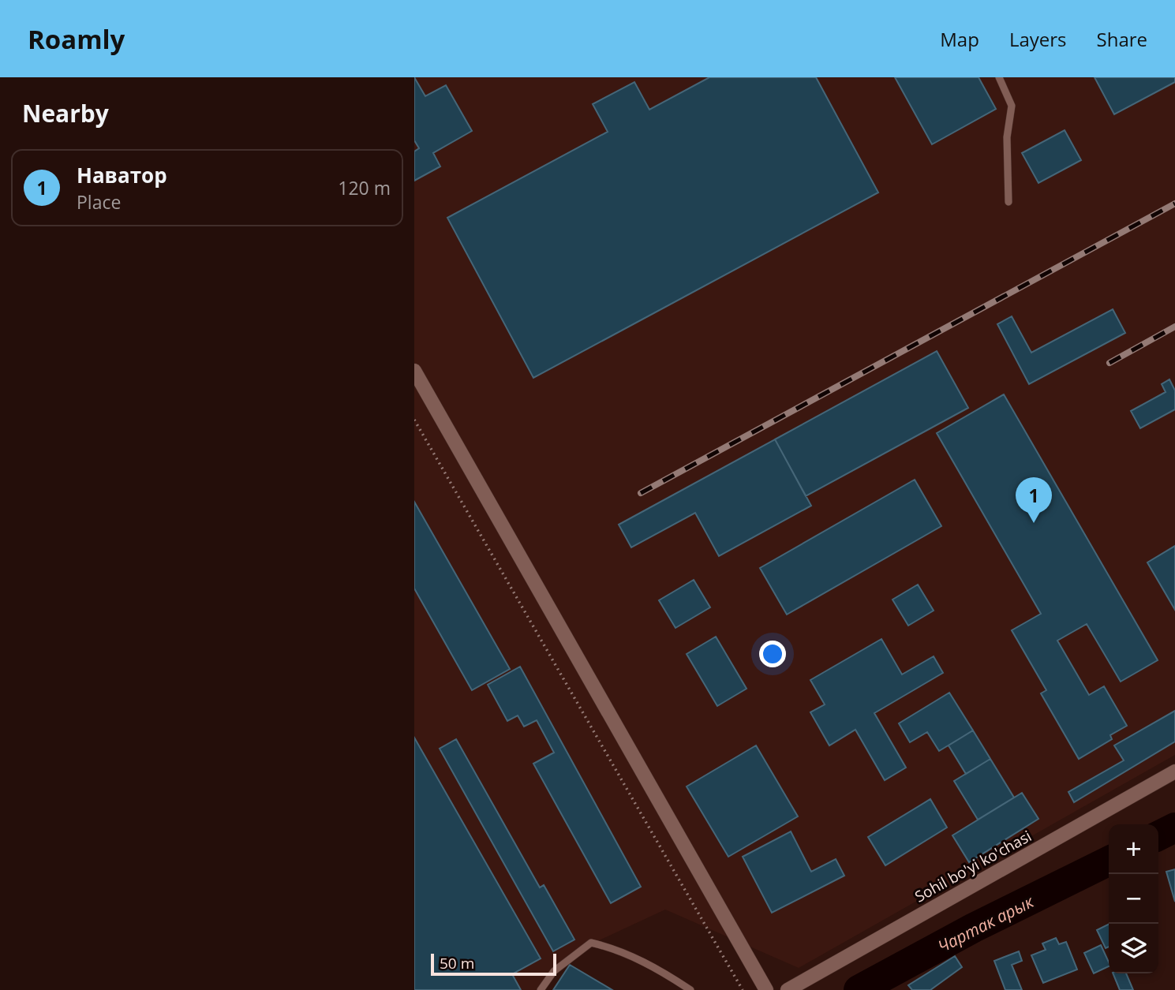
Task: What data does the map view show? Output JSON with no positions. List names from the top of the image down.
{
  "streets": {
    "street": ["Sohil bo'yi ko'chasi"]
  },
  "water": ["Чартак арык"],
  "scale_bar": "50 m",
  "page": {
    "header": "Roamly",
    "nav": ["Map", "Layers", "Share"],
    "heading": "Nearby",
    "list": [
      {
        "mark": "1",
        "name": "Наватор",
        "note": "Place",
        "value": "120 m"
      }
    ],
    "pins": "1",
    "map_buttons": ["+", "−"],
    "scale": "50 m"
  }
}
